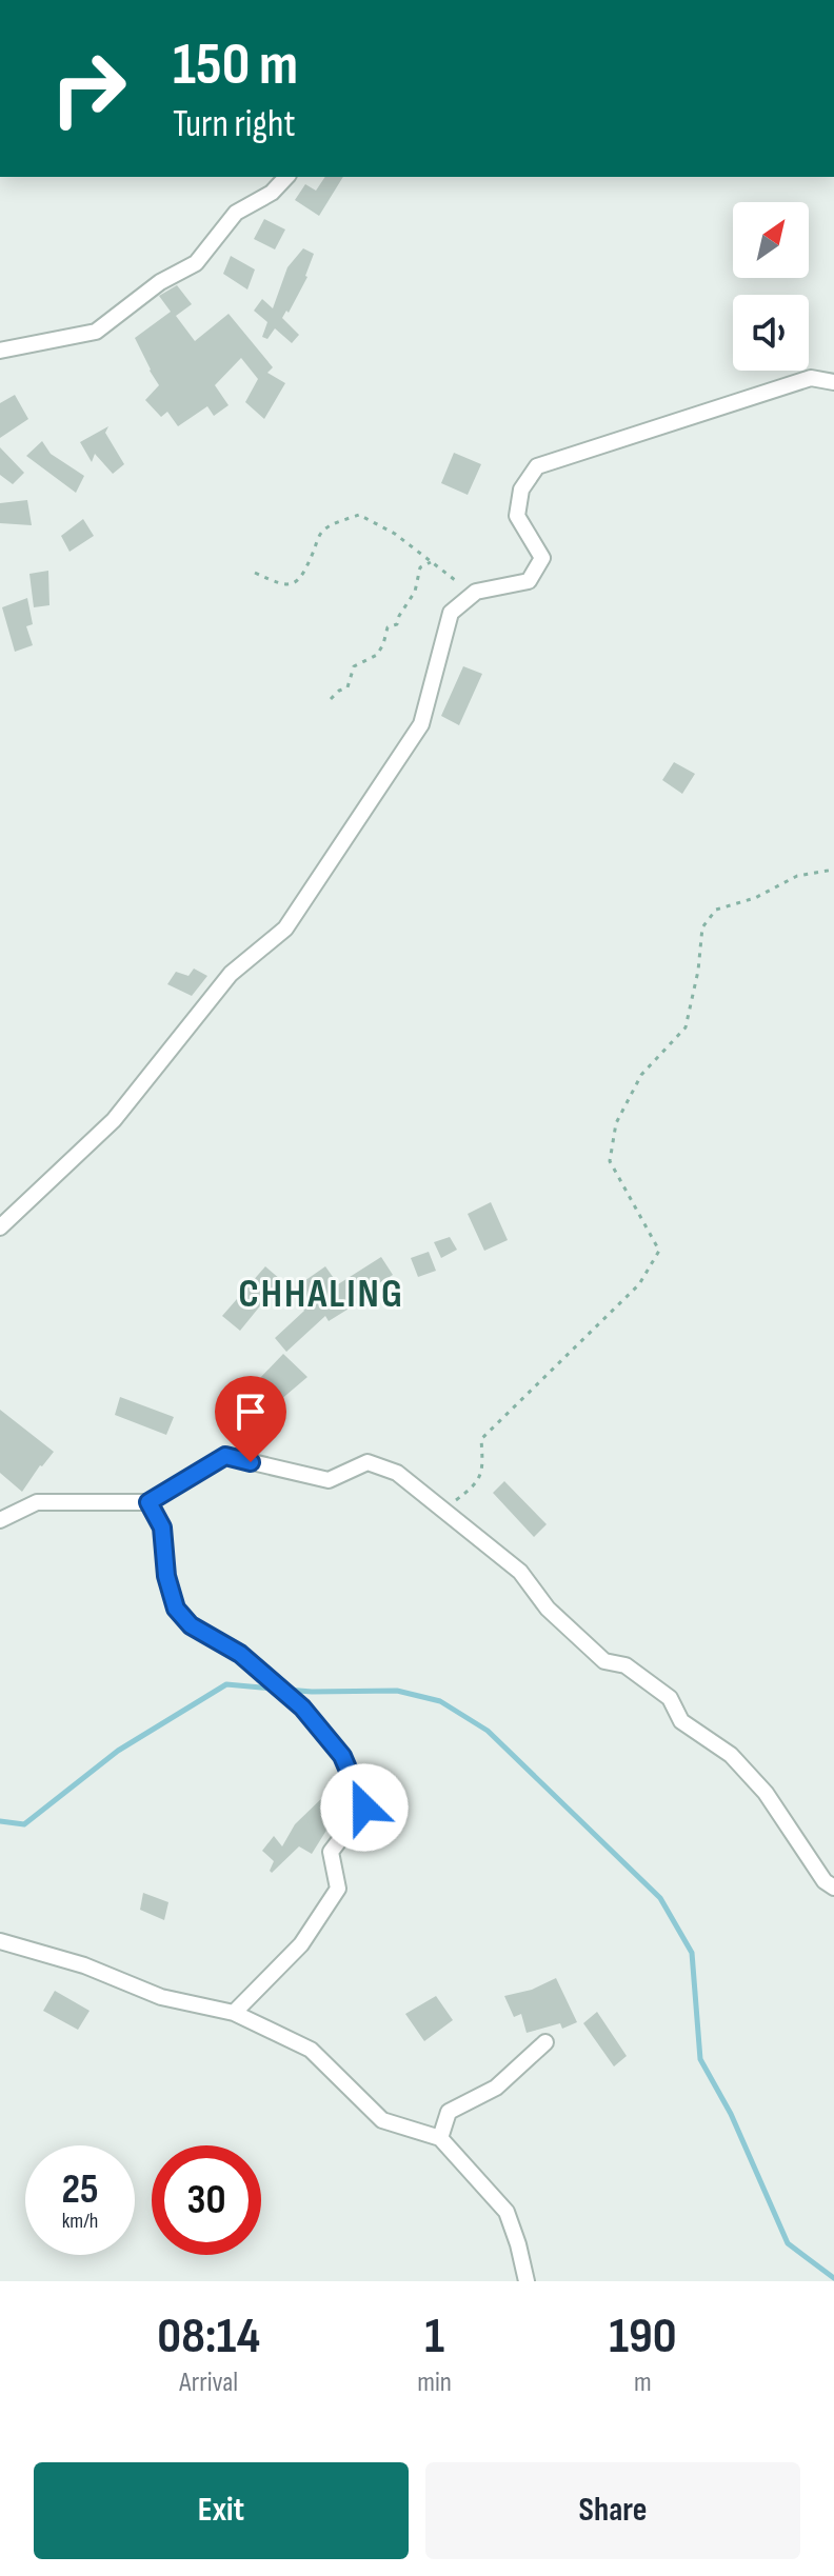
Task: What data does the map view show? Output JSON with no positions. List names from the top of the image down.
{
  "districts": ["CHHALING"],
  "north": "top right",
  "page": {
    "turn": ["150 m", "Turn right"],
    "speed": "25 km/h",
    "limit": "30",
    "eta": [
      "08:14",
      "Arrival",
      "1",
      "min",
      "190",
      "m"
    ],
    "buttons": ["Exit", "Share"]
  }
}
